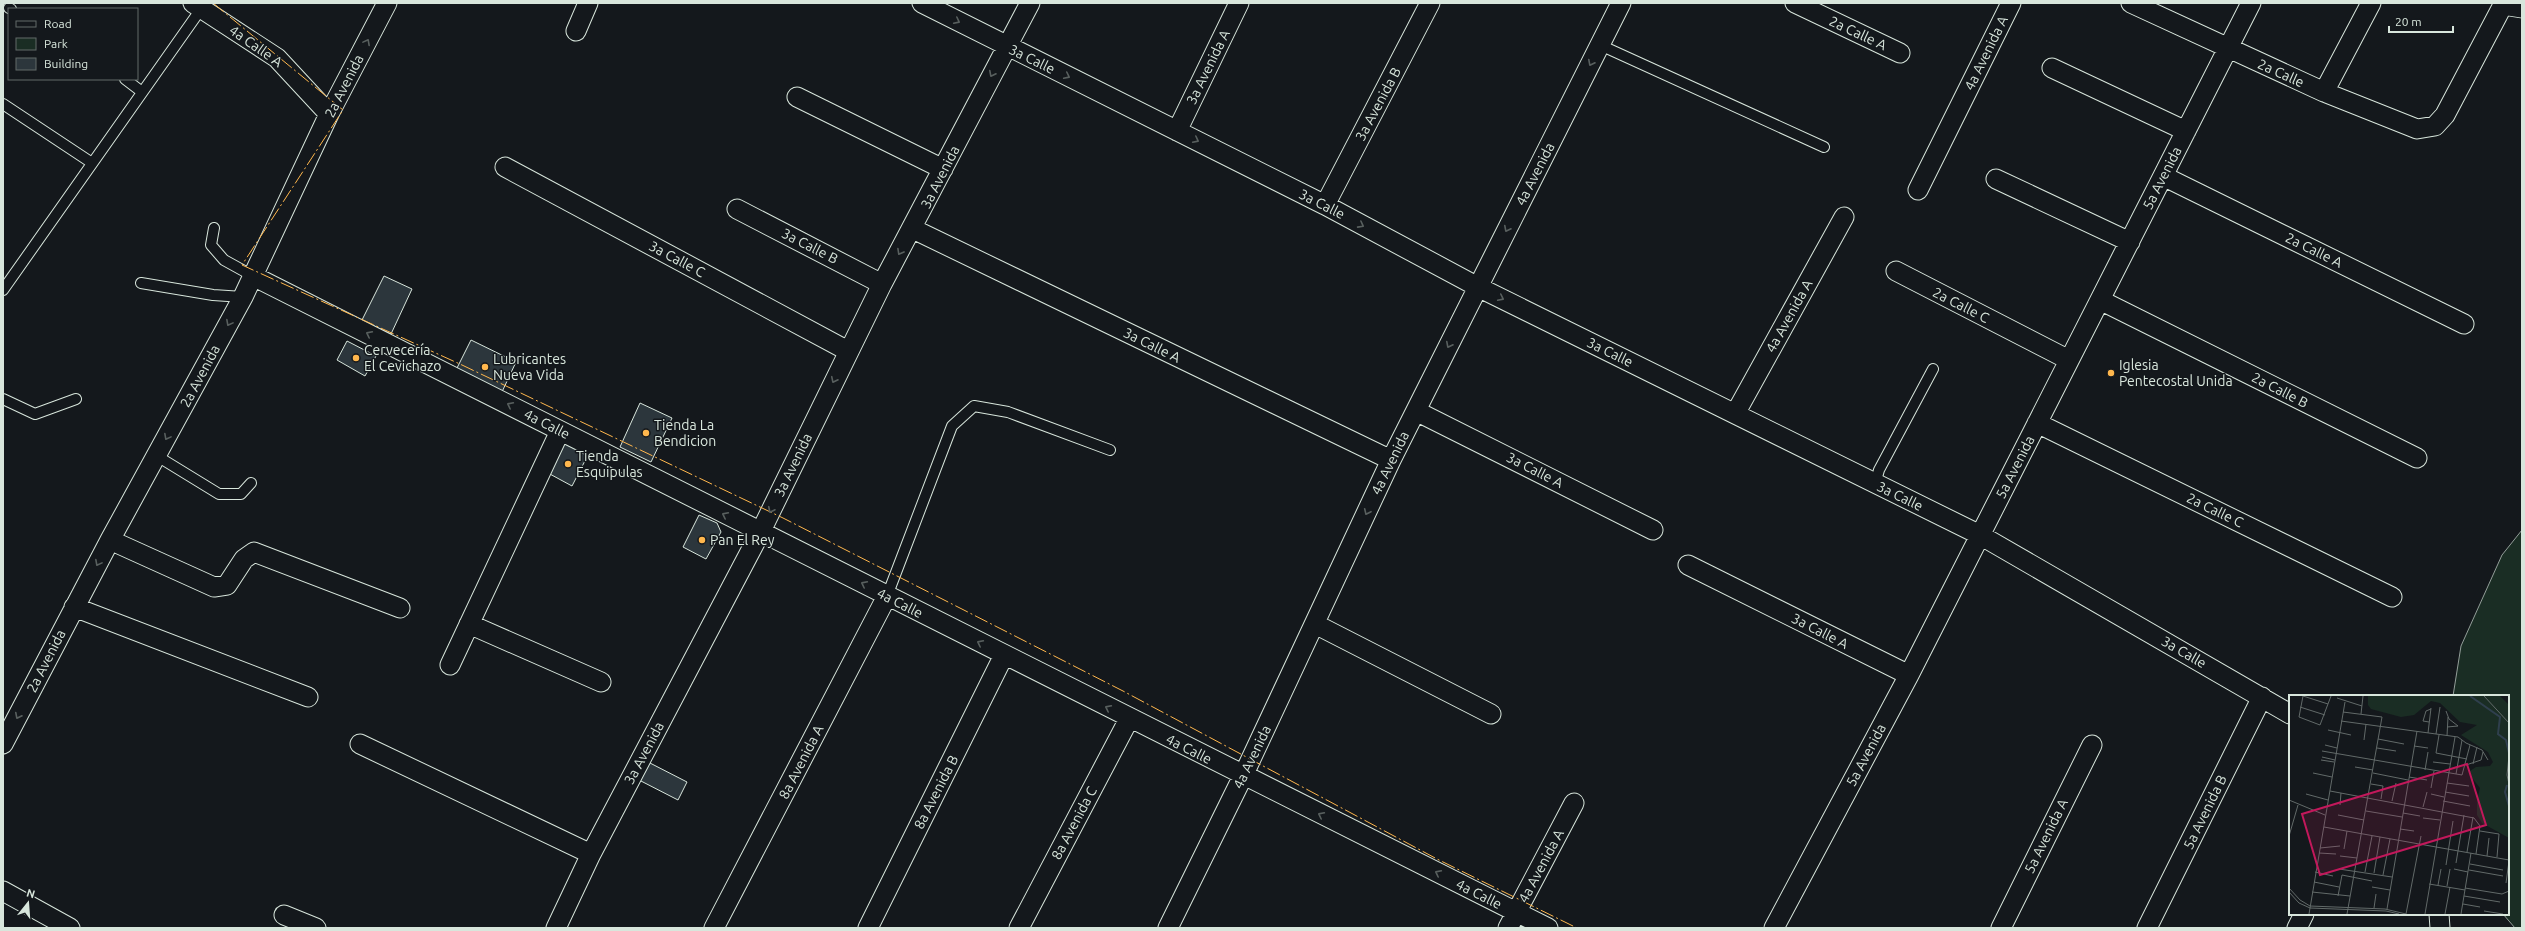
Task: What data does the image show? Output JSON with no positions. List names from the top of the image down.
{
  "streets": {
    "street": [
      "2a Calle A",
      "4a Calle A",
      "4a Avenida A",
      "3a Calle",
      "3a Avenida A",
      "2a Calle",
      "2a Avenida",
      "3a Avenida B",
      "4a Avenida",
      "3a Avenida",
      "5a Avenida",
      "3a Calle B",
      "3a Calle C",
      "2a Calle C",
      "3a Calle A",
      "2a Calle B",
      "4a Calle",
      "8a Avenida A",
      "8a Avenida B",
      "5a Avenida B",
      "8a Avenida C",
      "5a Avenida A"
    ]
  },
  "crossings": [
    ["2a Calle A", "5a Avenida"],
    ["4a Calle A", "2a Avenida"],
    ["4a Avenida A", "3a Calle"],
    ["4a Avenida A", "4a Calle"],
    ["3a Calle", "3a Avenida A"],
    ["3a Calle", "3a Avenida B"],
    ["3a Calle", "4a Avenida"],
    ["3a Calle", "3a Avenida"],
    ["3a Calle", "5a Avenida"],
    ["3a Calle", "5a Avenida B"],
    ["2a Calle", "5a Avenida"],
    ["2a Avenida", "4a Calle"],
    ["4a Avenida", "3a Calle A"],
    ["4a Avenida", "4a Calle"],
    ["3a Avenida", "3a Calle B"],
    ["3a Avenida", "3a Calle C"],
    ["3a Avenida", "3a Calle A"],
    ["3a Avenida", "4a Calle"],
    ["5a Avenida", "2a Calle C"],
    ["5a Avenida", "3a Calle A"],
    ["5a Avenida", "2a Calle B"],
    ["4a Calle", "8a Avenida A"],
    ["4a Calle", "8a Avenida B"],
    ["4a Calle", "8a Avenida C"]
  ],
  "one_way": [
    "3a Calle",
    "4a Avenida",
    "3a Avenida",
    "4a Calle"
  ],
  "places": [
    "Cervecería El Cevichazo",
    "Lubricantes Nueva Vida",
    "Iglesia Pentecostal Unida",
    "Tienda La Bendicion",
    "Tienda Esquipulas",
    "Pan El Rey"
  ],
  "legend": ["Road", "Park", "Building"],
  "scale_bar": "20 m",
  "north": "top"
}
